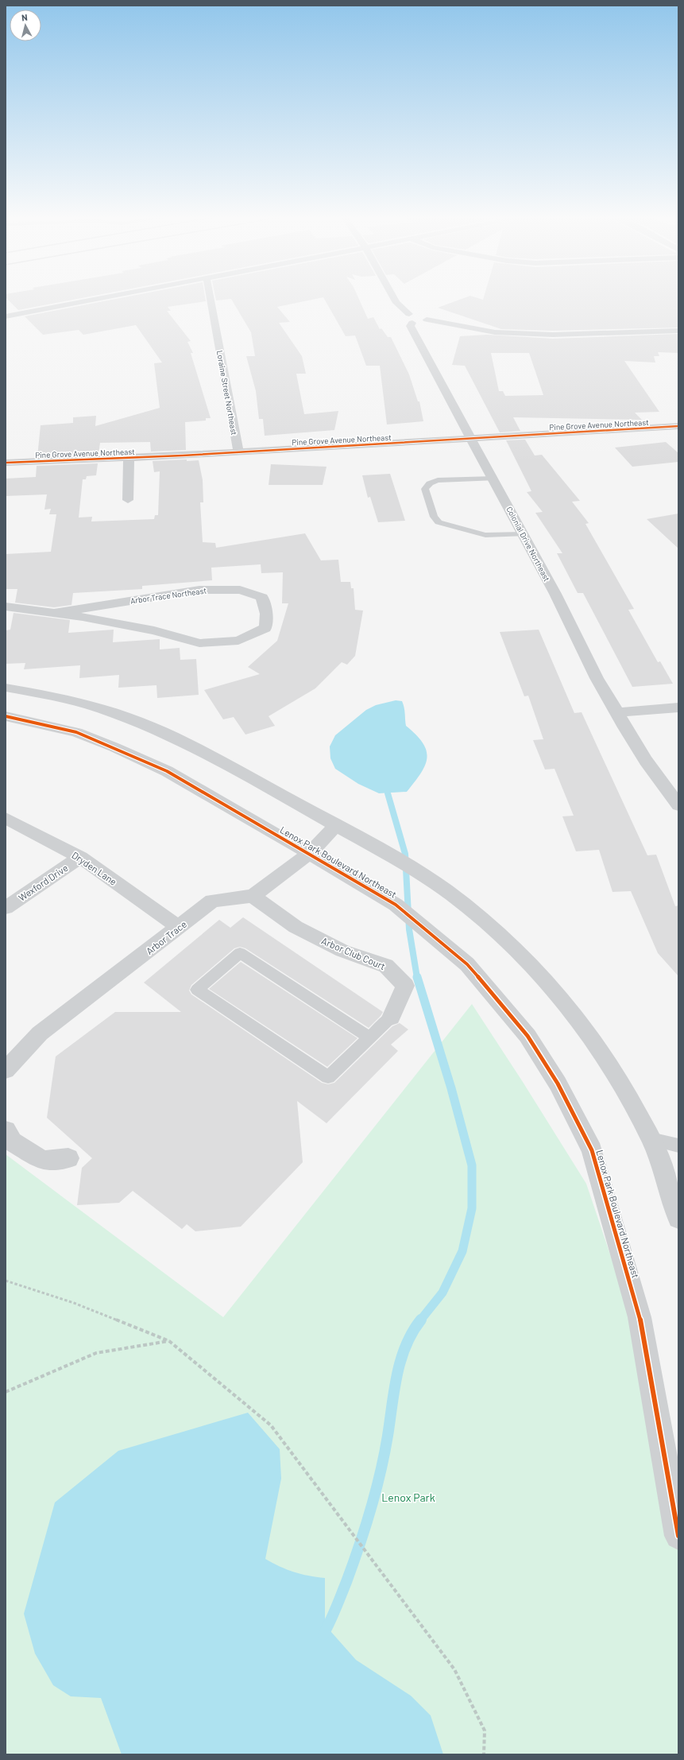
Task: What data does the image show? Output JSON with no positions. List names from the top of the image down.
{
  "streets": {
    "street": [
      "Loraine Street Northeast",
      "Pine Grove Avenue Northeast",
      "Colonial Drive Northeast",
      "Arbor Trace Northeast",
      "Lenox Park Boulevard Northeast",
      "Dryden Lane",
      "Wexford Drive",
      "Arbor Trace",
      "Arbor Club Court"
    ]
  },
  "crossings": [
    ["Loraine Street Northeast", "Pine Grove Avenue Northeast"],
    ["Pine Grove Avenue Northeast", "Colonial Drive Northeast"],
    ["Dryden Lane", "Wexford Drive"],
    ["Dryden Lane", "Arbor Trace"],
    ["Arbor Trace", "Arbor Club Court"]
  ],
  "parks": ["Lenox Park"],
  "north": "top"
}
